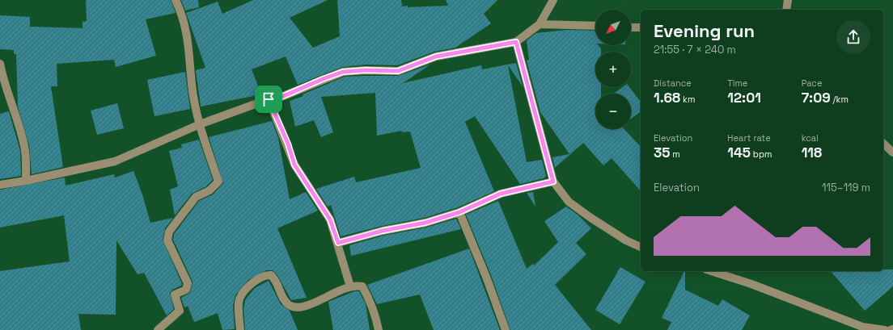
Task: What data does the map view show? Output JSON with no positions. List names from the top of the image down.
{
  "north": "bottom left",
  "page": {
    "map_buttons": ["+", "−"],
    "heading": ["Evening run", "21:55 · 7 × 240 m"],
    "stats": [
      ["Distance", "1.68 km"],
      ["Time", "12:01"],
      ["Pace", "7:09 /km"],
      ["Elevation", "35 m"],
      ["Heart rate", "145 bpm"],
      ["kcal", "118"]
    ],
    "chart": ["Elevation", "115–119 m"]
  }
}
